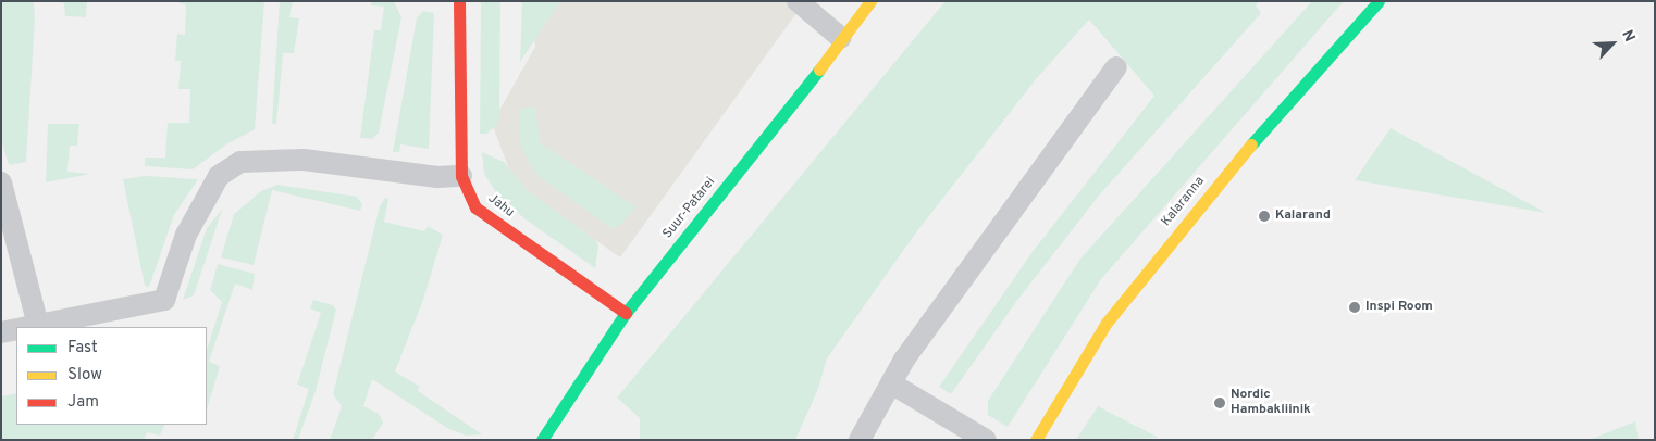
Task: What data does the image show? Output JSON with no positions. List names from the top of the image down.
{
  "streets": {
    "street": ["Kalaranna", "Jahu", "Suur-Patarei"]
  },
  "crossings": [
    ["Jahu", "Suur-Patarei"]
  ],
  "places": ["Kalarand", "Inspi Room", "Nordic Hambakliinik"],
  "legend": ["Fast", "Slow", "Jam"],
  "north": "top right"
}
